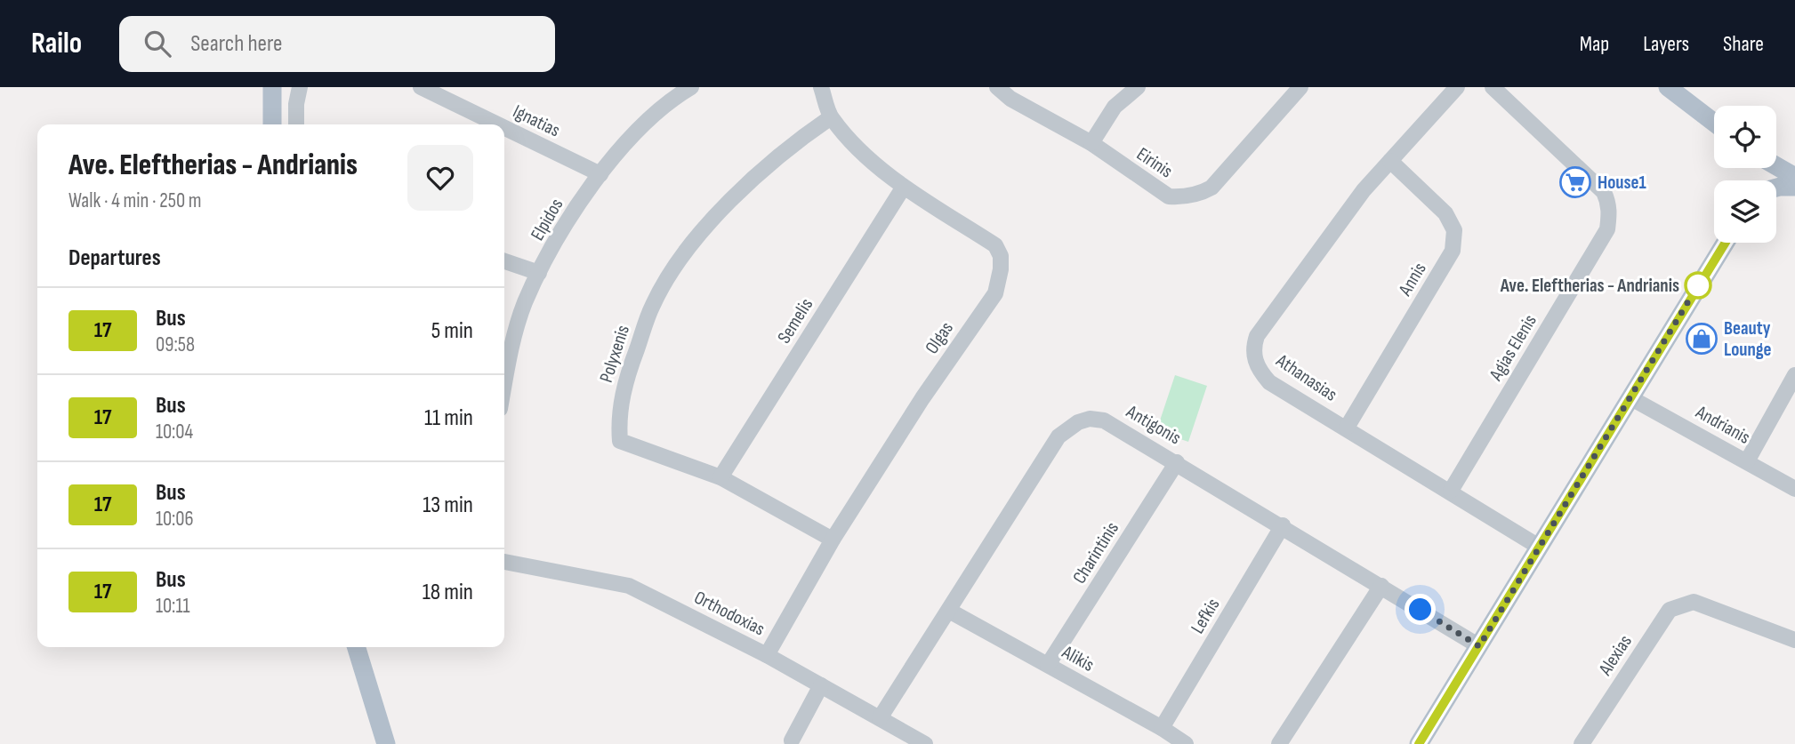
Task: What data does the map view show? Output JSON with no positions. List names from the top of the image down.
{
  "streets": {
    "street": [
      "Ignatias",
      "Eirinis",
      "Elpidos",
      "Annis",
      "Semelis",
      "Olgas",
      "Agias Elenis",
      "Polyxenis",
      "Athanasias",
      "Antigonis",
      "Andrianis",
      "Charintinis",
      "Orthodoxias",
      "Lefkis",
      "Alexias",
      "Alikis"
    ]
  },
  "crossings": [
    ["Ignatias", "Elpidos"],
    ["Annis", "Athanasias"],
    ["Semelis", "Olgas"],
    ["Semelis", "Polyxenis"],
    ["Olgas", "Polyxenis"],
    ["Olgas", "Orthodoxias"],
    ["Agias Elenis", "Athanasias"],
    ["Antigonis", "Charintinis"],
    ["Antigonis", "Orthodoxias"],
    ["Antigonis", "Lefkis"],
    ["Antigonis", "Alikis"],
    ["Charintinis", "Alikis"],
    ["Lefkis", "Alikis"]
  ],
  "places": {
    "supermarket": ["House1"],
    "other": ["Ave. Eleftherias - Andrianis"],
    "shop": ["Beauty Lounge"]
  },
  "lines": ["bus line 17"],
  "page": {
    "header": "Railo",
    "search": "Search here",
    "nav": ["Map", "Layers", "Share"],
    "heading": [
      ["Ave. Eleftherias - Andrianis", "Walk · 4 min · 250 m"],
      "Departures"
    ],
    "list": [
      {
        "mark": "17",
        "name": "Bus",
        "note": "09:58",
        "value": "5 min"
      },
      {
        "mark": "17",
        "name": "Bus",
        "note": "10:04",
        "value": "11 min"
      },
      {
        "mark": "17",
        "name": "Bus",
        "note": "10:06",
        "value": "13 min"
      },
      {
        "mark": "17",
        "name": "Bus",
        "note": "10:11",
        "value": "18 min"
      }
    ]
  }
}
